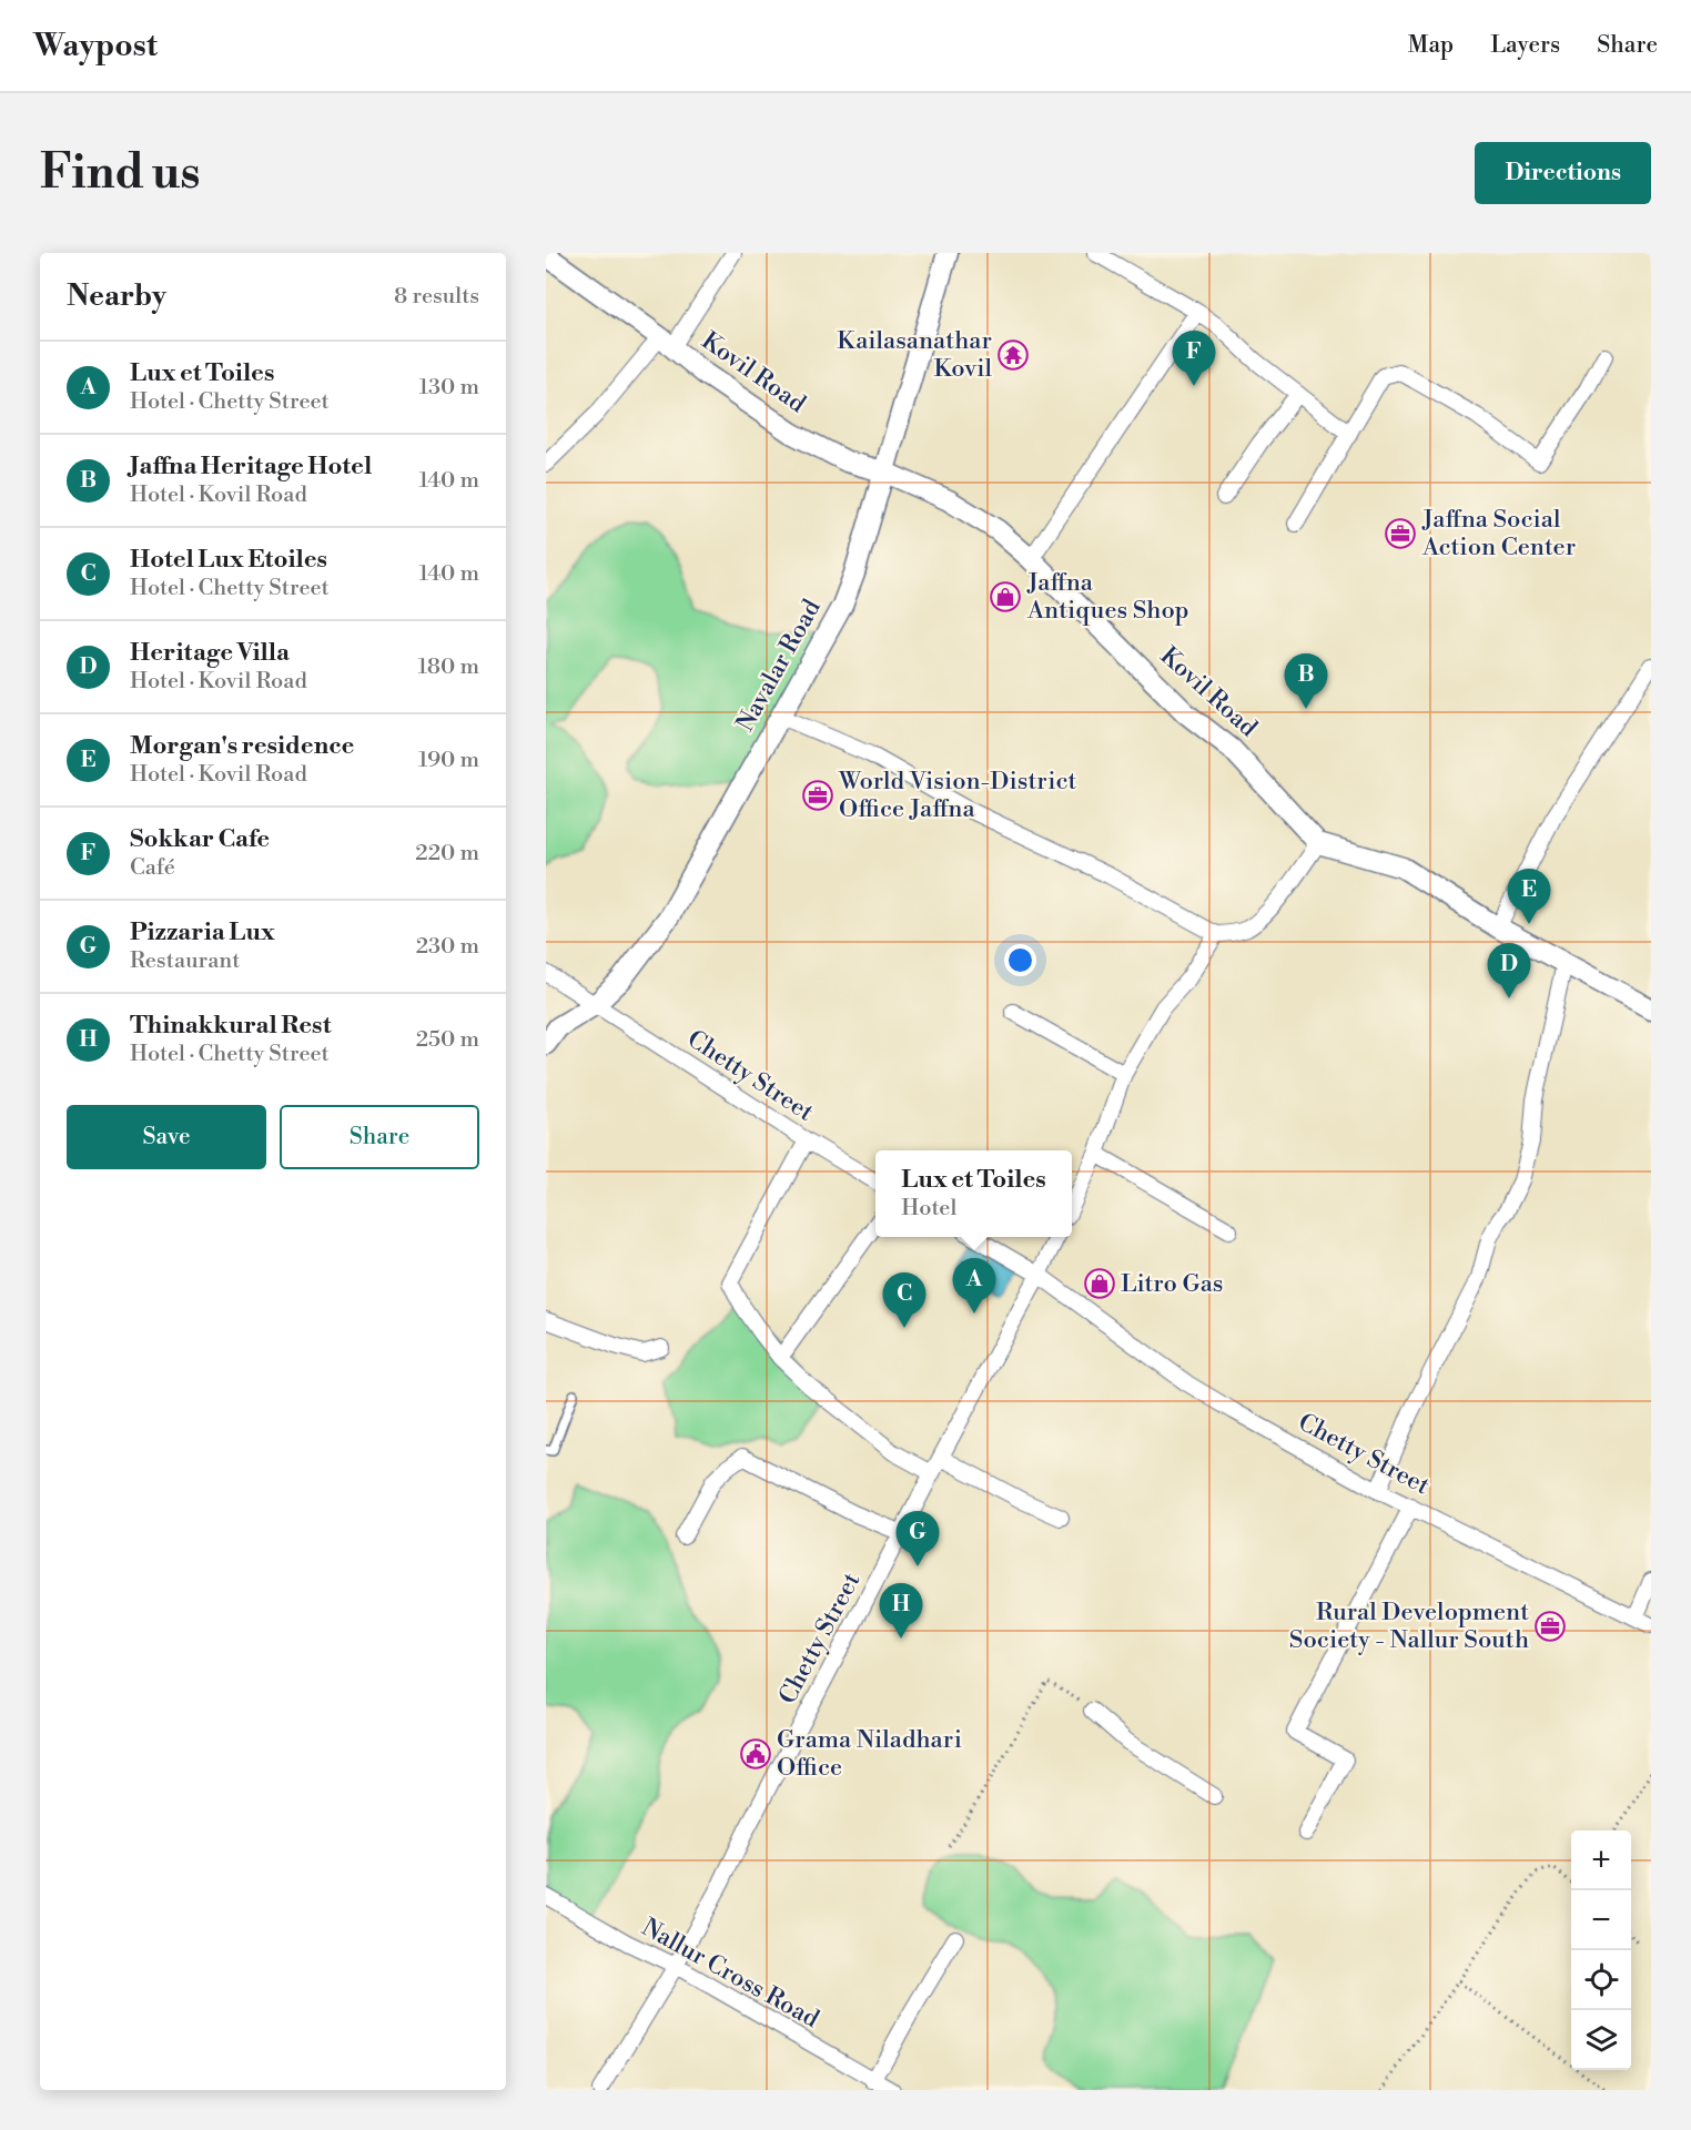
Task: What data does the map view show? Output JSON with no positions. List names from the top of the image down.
{
  "streets": {
    "street": [
      "Kovil Road",
      "Navalar Road",
      "Chetty Street",
      "Nallur Cross Road"
    ]
  },
  "crossings": [
    ["Kovil Road", "Navalar Road"],
    ["Navalar Road", "Chetty Street"],
    ["Chetty Street", "Nallur Cross Road"]
  ],
  "places": {
    "temple": ["Kailasanathar Kovil"],
    "office": ["Jaffna Social Action Center", "World Vision-District Office Jaffna", "Rural Development Society - Nallur South"],
    "shop": ["Jaffna Antiques Shop", "Litro Gas"],
    "public building": ["Grama Niladhari Office"]
  },
  "page": {
    "header": "Waypost",
    "nav": ["Map", "Layers", "Share"],
    "buttons": [
      "Directions",
      ["Save", "Share"]
    ],
    "title": "Find us",
    "heading": ["Nearby", "8 results"],
    "pins": [
      "F",
      "B",
      "E",
      "D",
      "A",
      "C",
      "G",
      "H"
    ],
    "list": [
      {
        "mark": "A",
        "name": "Lux et Toiles",
        "note": "Hotel · Chetty Street",
        "value": "130 m"
      },
      {
        "mark": "B",
        "name": "Jaffna Heritage Hotel",
        "note": "Hotel · Kovil Road",
        "value": "140 m"
      },
      {
        "mark": "C",
        "name": "Hotel Lux Etoiles",
        "note": "Hotel · Chetty Street",
        "value": "140 m"
      },
      {
        "mark": "D",
        "name": "Heritage Villa",
        "note": "Hotel · Kovil Road",
        "value": "180 m"
      },
      {
        "mark": "E",
        "name": "Morgan's residence",
        "note": "Hotel · Kovil Road",
        "value": "190 m"
      },
      {
        "mark": "F",
        "name": "Sokkar Cafe",
        "note": "Café",
        "value": "220 m"
      },
      {
        "mark": "G",
        "name": "Pizzaria Lux",
        "note": "Restaurant",
        "value": "230 m"
      },
      {
        "mark": "H",
        "name": "Thinakkural Rest",
        "note": "Hotel · Chetty Street",
        "value": "250 m"
      }
    ],
    "popup": ["Lux et Toiles", "Hotel"],
    "map_buttons": ["+", "−"]
  }
}
